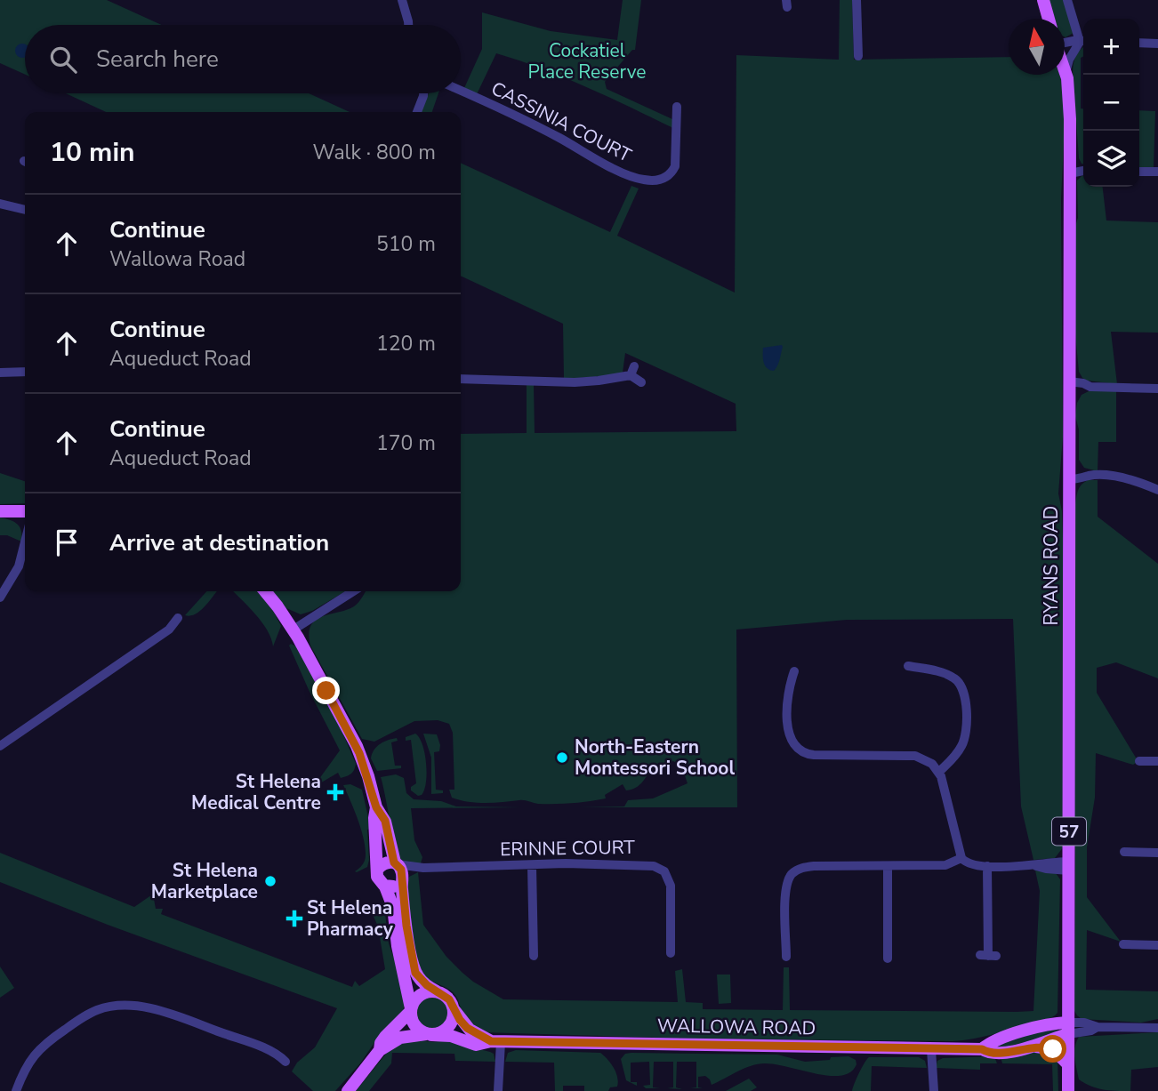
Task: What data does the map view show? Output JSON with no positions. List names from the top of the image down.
{
  "streets": {
    "main road": ["RYANS ROAD", "57", "WALLOWA ROAD"],
    "street": ["CASSINIA COURT", "ERINNE COURT"]
  },
  "crossings": [
    ["RYANS ROAD", "WALLOWA ROAD"]
  ],
  "parks": ["Cockatiel Place Reserve"],
  "places": {
    "other": ["North-Eastern Montessori School", "St Helena Marketplace"],
    "health": ["St Helena Medical Centre", "St Helena Pharmacy"]
  },
  "north": "top",
  "page": {
    "map_buttons": ["+", "−"],
    "search": "Search here",
    "heading": ["10 min", "Walk · 800 m"],
    "list": [
      ["Continue", "Wallowa Road", "510 m"],
      ["Continue", "Aqueduct Road", "120 m"],
      ["Continue", "Aqueduct Road", "170 m"],
      "Arrive at destination"
    ]
  }
}
